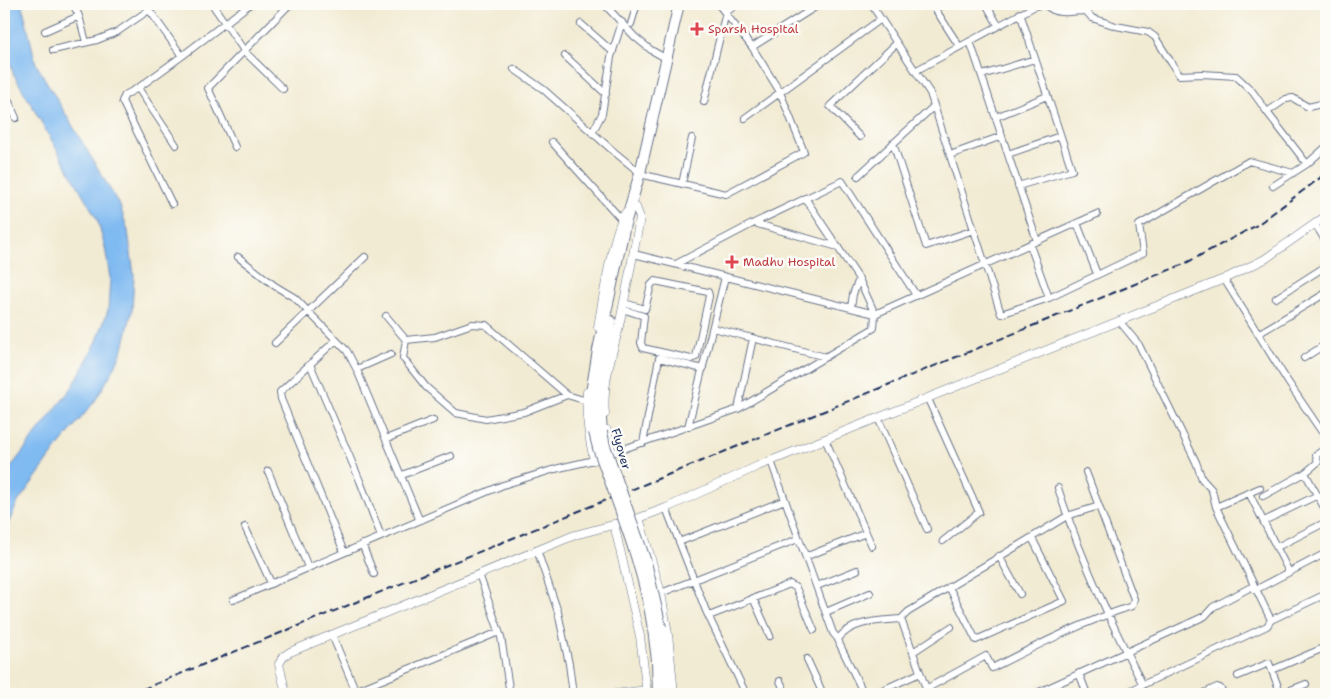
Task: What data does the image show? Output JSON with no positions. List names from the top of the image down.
{
  "streets": {
    "highway": ["Flyover"]
  },
  "places": {
    "health": ["Sparsh Hospital", "Madhu Hospital"]
  }
}
